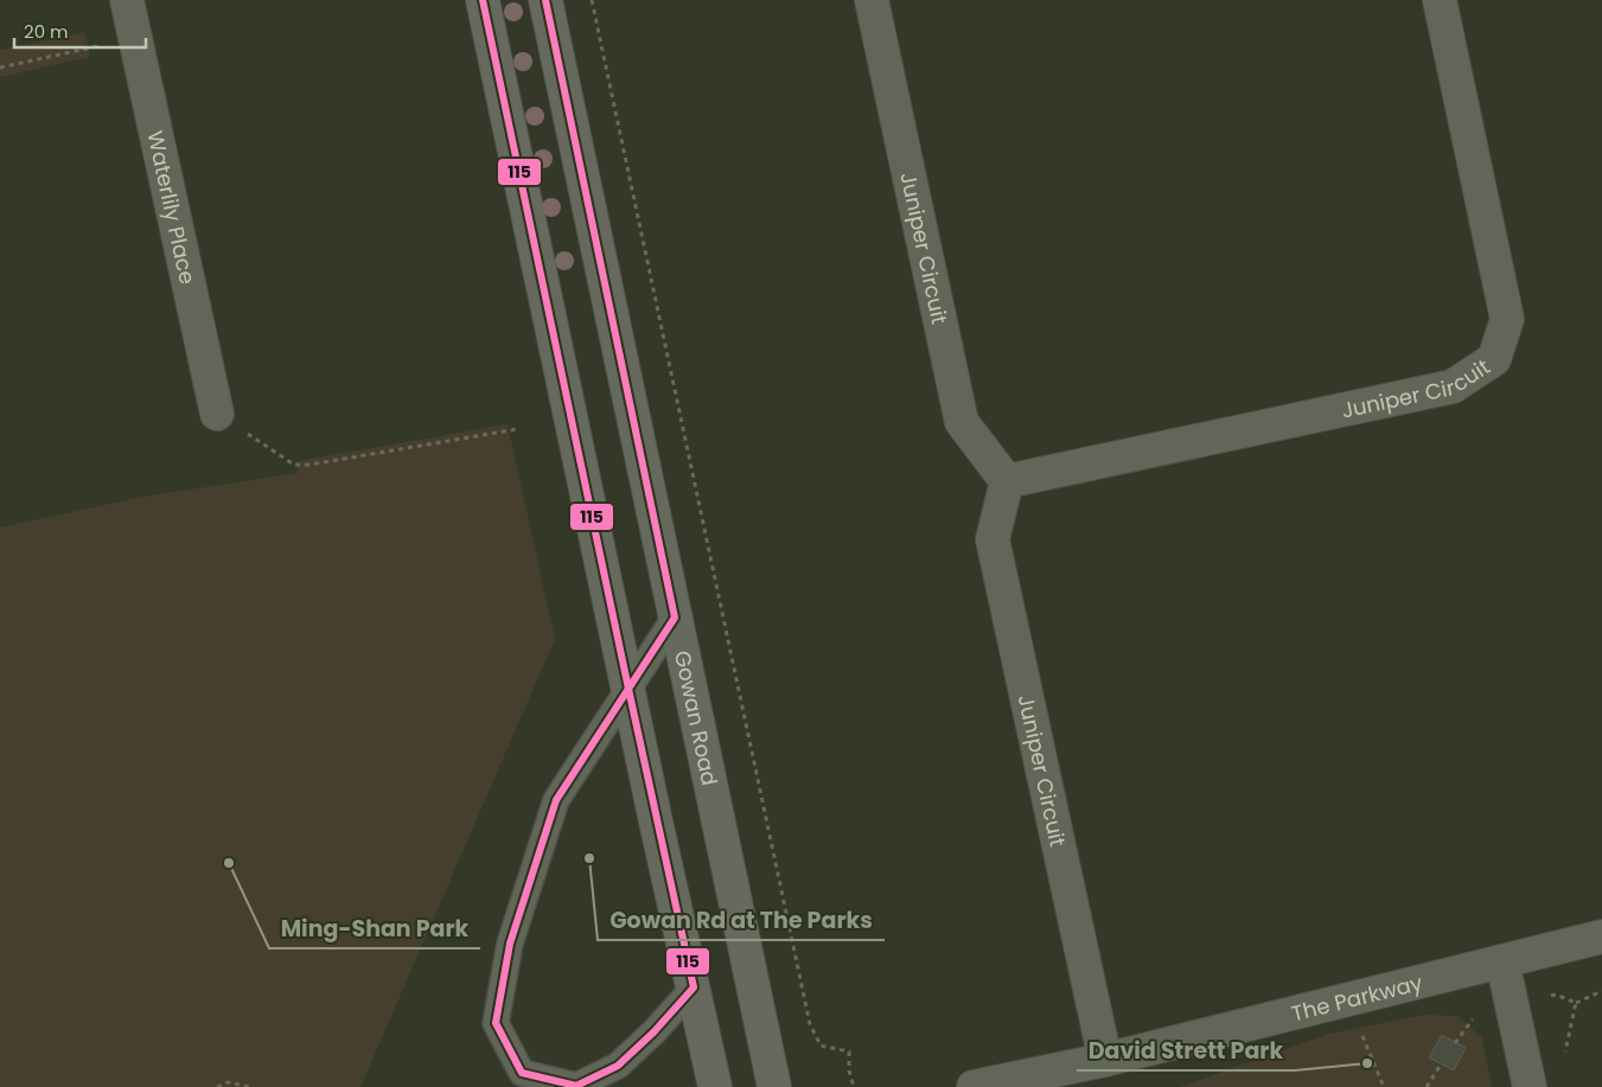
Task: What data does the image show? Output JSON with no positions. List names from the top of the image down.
{
  "streets": {
    "main road": ["Gowan Road"],
    "street": ["Waterlily Place", "Juniper Circuit", "The Parkway"]
  },
  "crossings": [
    ["Juniper Circuit", "The Parkway"]
  ],
  "places": ["Gowan Rd at The Parks", "Ming-Shan Park", "David Strett Park"],
  "lines": ["transit line 115"],
  "scale_bar": "20 m"
}
